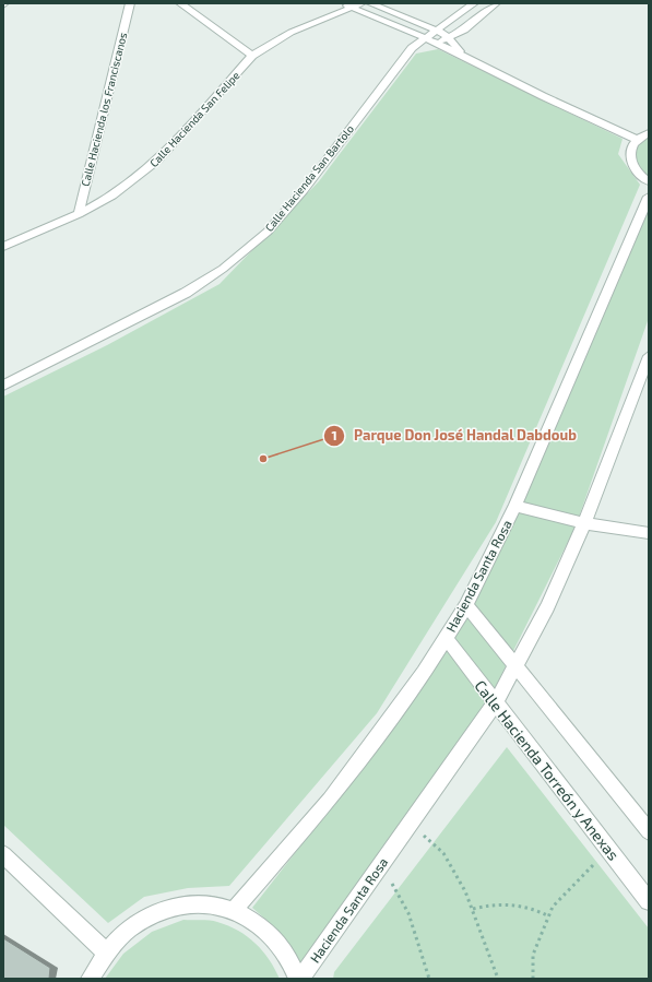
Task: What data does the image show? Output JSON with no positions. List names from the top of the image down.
{
  "streets": {
    "street": [
      "Calle Hacienda los Franciscanos",
      "Calle Hacienda San Felipe",
      "Calle Hacienda San Bartolo",
      "Hacienda Santa Rosa",
      "Calle Hacienda Torreón y Anexas"
    ]
  },
  "crossings": [
    ["Calle Hacienda los Franciscanos", "Calle Hacienda San Felipe"],
    ["Hacienda Santa Rosa", "Calle Hacienda Torreón y Anexas"]
  ],
  "places": ["Parque Don José Handal Dabdoub"]
}
